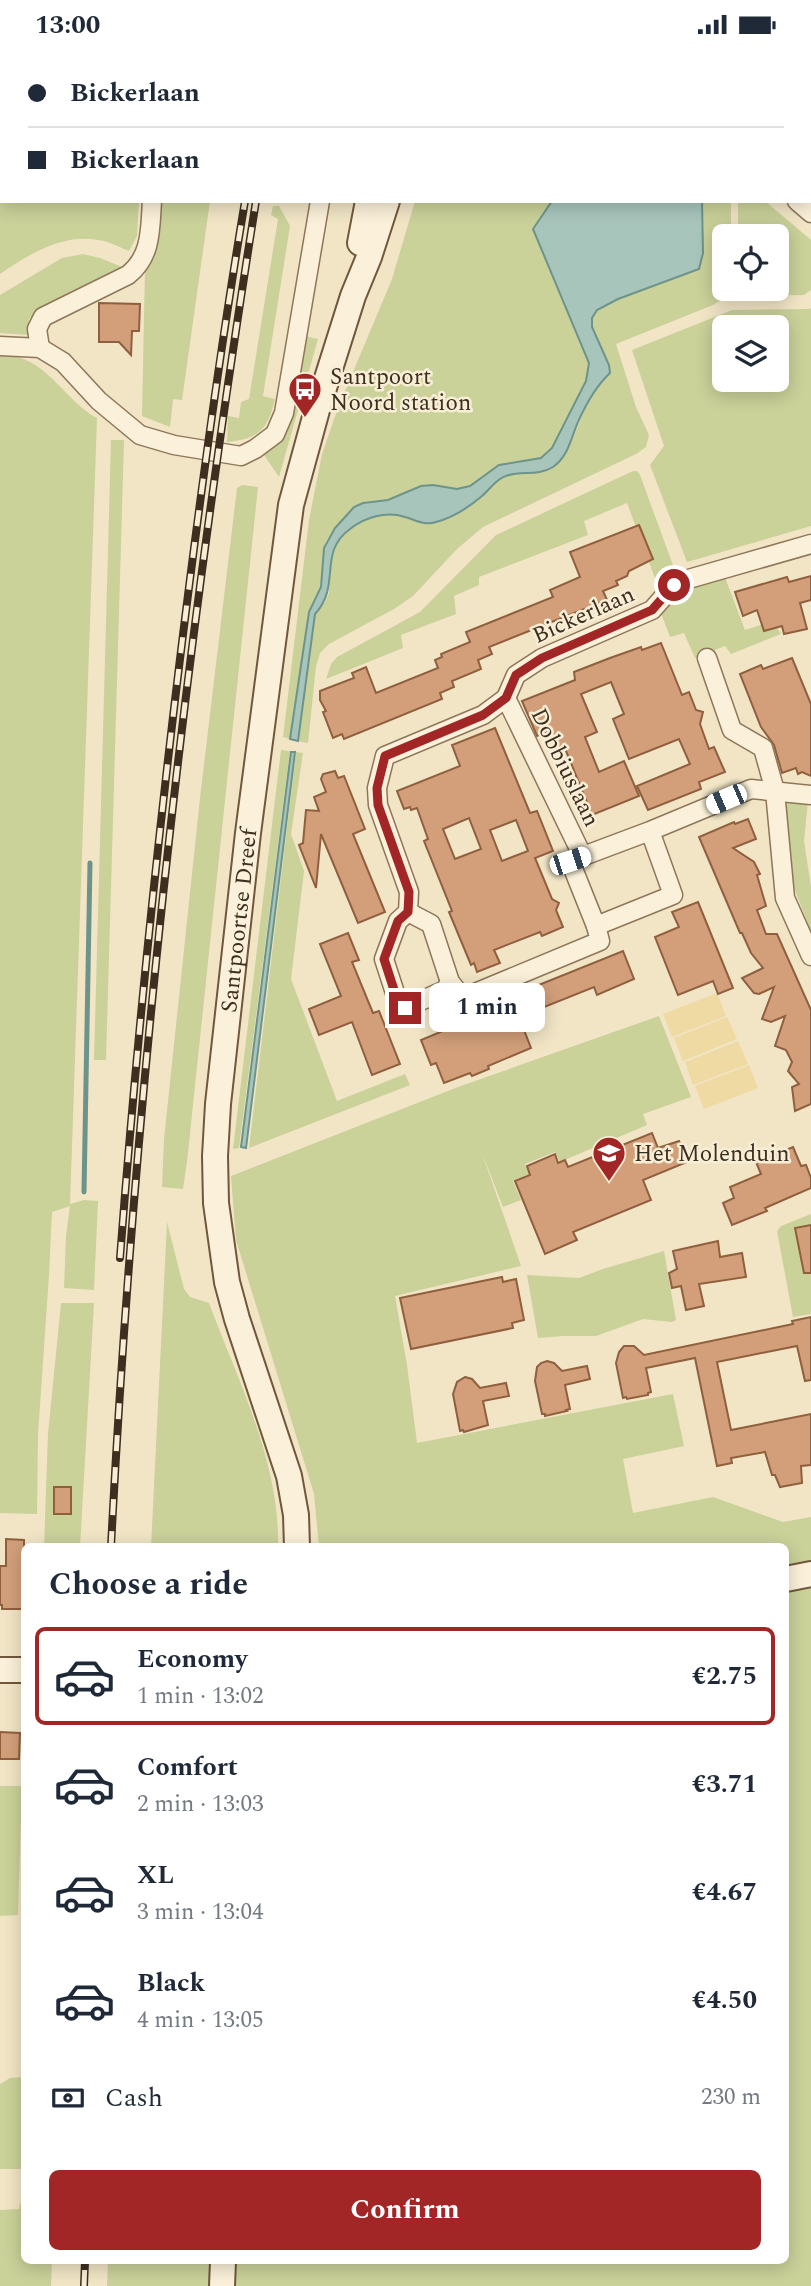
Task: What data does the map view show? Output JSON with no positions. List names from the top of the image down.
{
  "streets": {
    "street": ["Bickerlaan", "Dobbiuslaan", "Santpoortse Dreef"]
  },
  "crossings": [
    ["Bickerlaan", "Dobbiuslaan"]
  ],
  "places": {
    "bus stop": ["Santpoort Noord station"],
    "school or university": ["Het Molenduin"]
  },
  "page": {
    "status": "13:00",
    "banner": ["Bickerlaan", "Bickerlaan"],
    "bubble": "1 min",
    "heading": "Choose a ride",
    "list": [
      {
        "name": "Economy",
        "note": "1 min · 13:02",
        "value": "€2.75"
      },
      {
        "name": "Comfort",
        "note": "2 min · 13:03",
        "value": "€3.71"
      },
      {
        "name": "XL",
        "note": "3 min · 13:04",
        "value": "€4.67"
      },
      {
        "name": "Black",
        "note": "4 min · 13:05",
        "value": "€4.50"
      }
    ],
    "pay": ["Cash", "230 m"],
    "buttons": "Confirm"
  }
}
